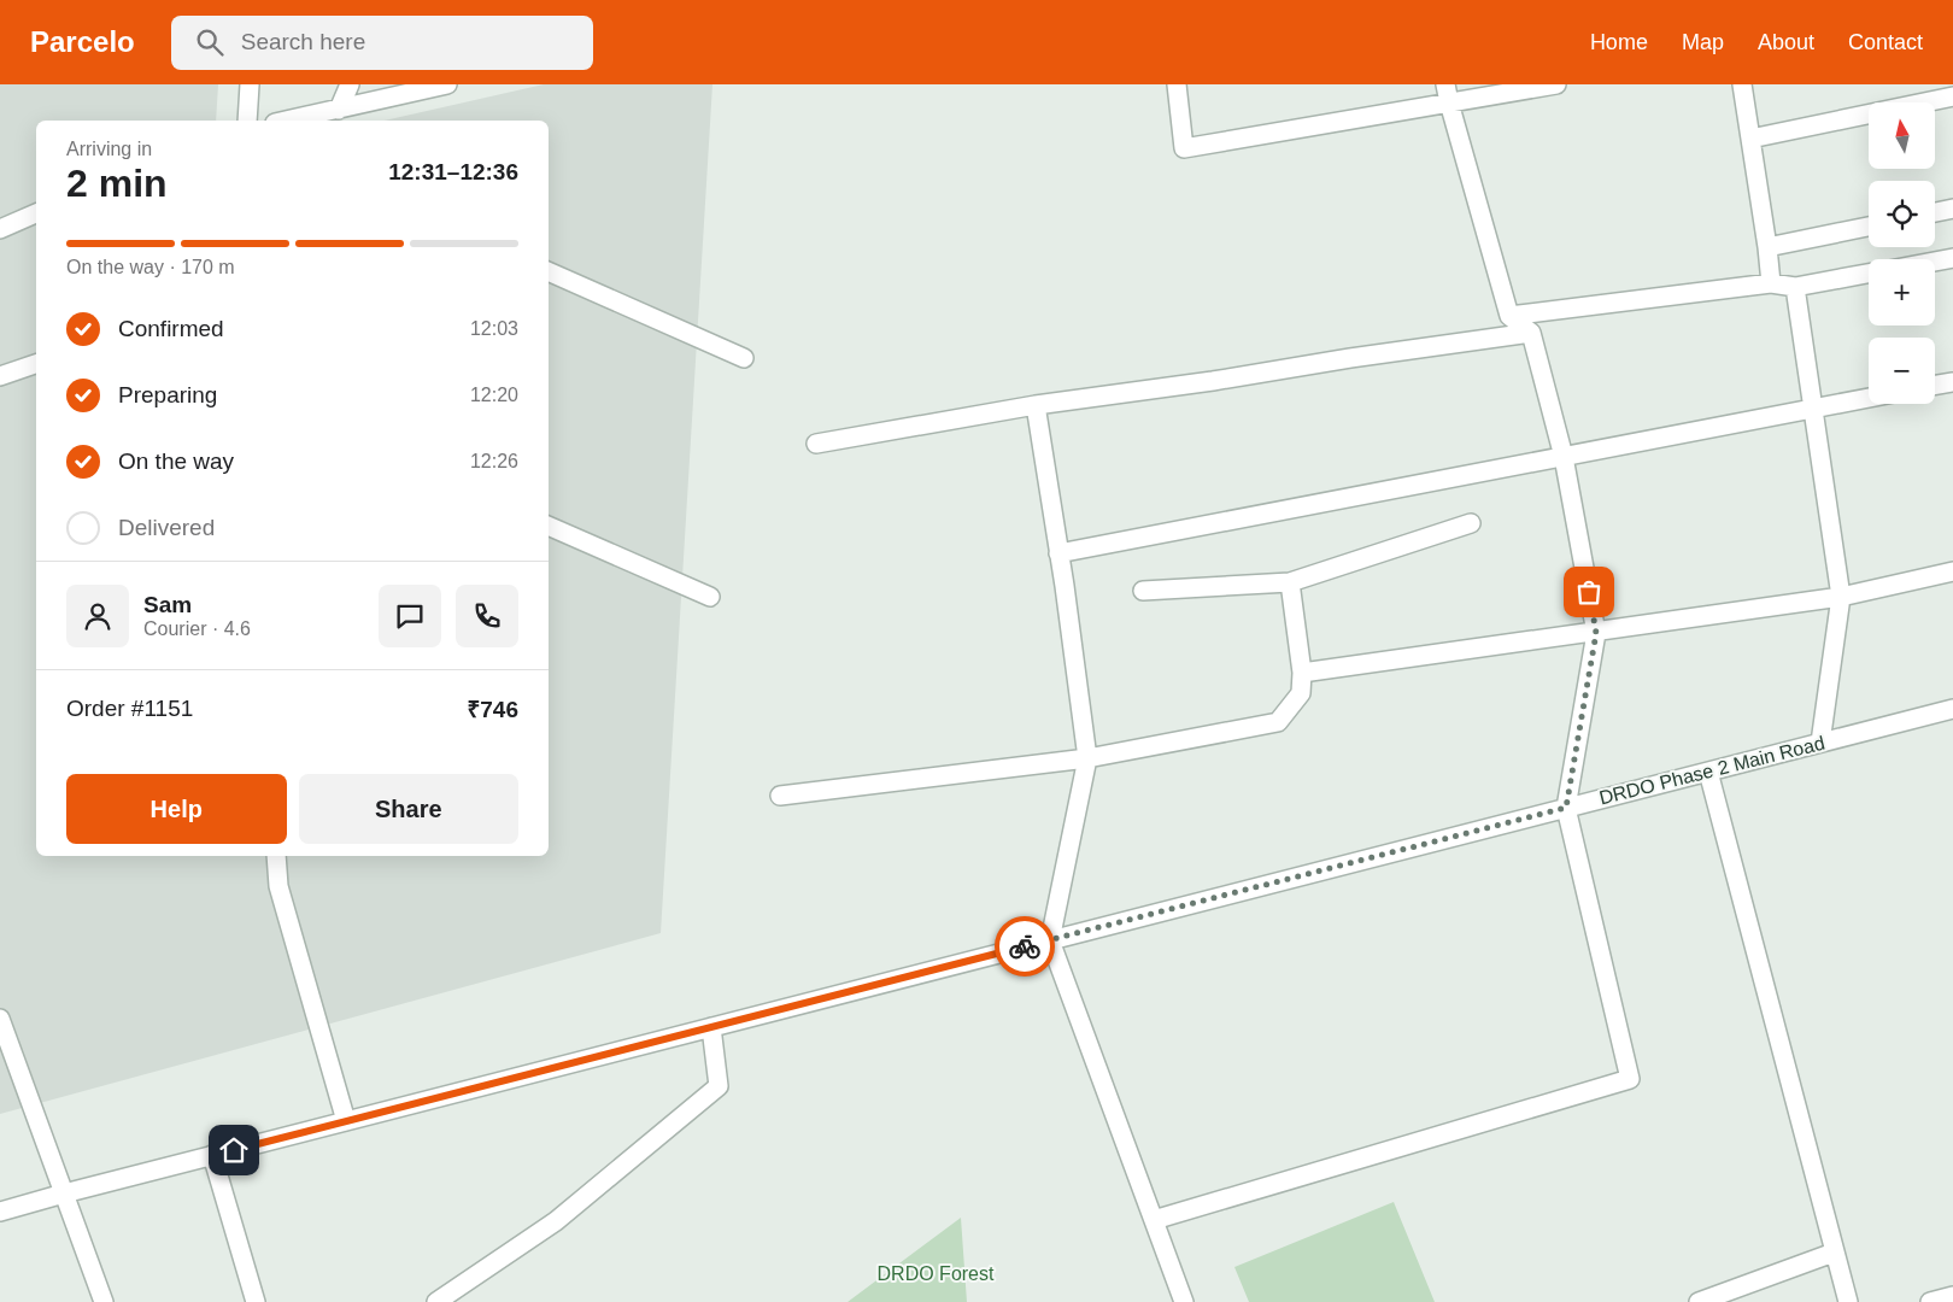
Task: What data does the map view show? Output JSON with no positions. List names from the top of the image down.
{
  "streets": {
    "street": ["DRDO Phase 2 Main Road"]
  },
  "parks": ["DRDO Forest"],
  "north": "top",
  "page": {
    "header": "Parcelo",
    "search": "Search here",
    "nav": [
      "Home",
      "Map",
      "About",
      "Contact"
    ],
    "map_buttons": ["+", "−"],
    "heading": ["2 min", "Arriving in", "12:31–12:36"],
    "panel": [
      "Sam",
      "Courier · 4.6",
      "Order #1151",
      "₹746"
    ],
    "bar": "On the way · 170 m",
    "list": [
      ["Confirmed", "12:03"],
      ["Preparing", "12:20"],
      ["On the way", "12:26"],
      "Delivered"
    ],
    "buttons": ["Help", "Share"]
  }
}
